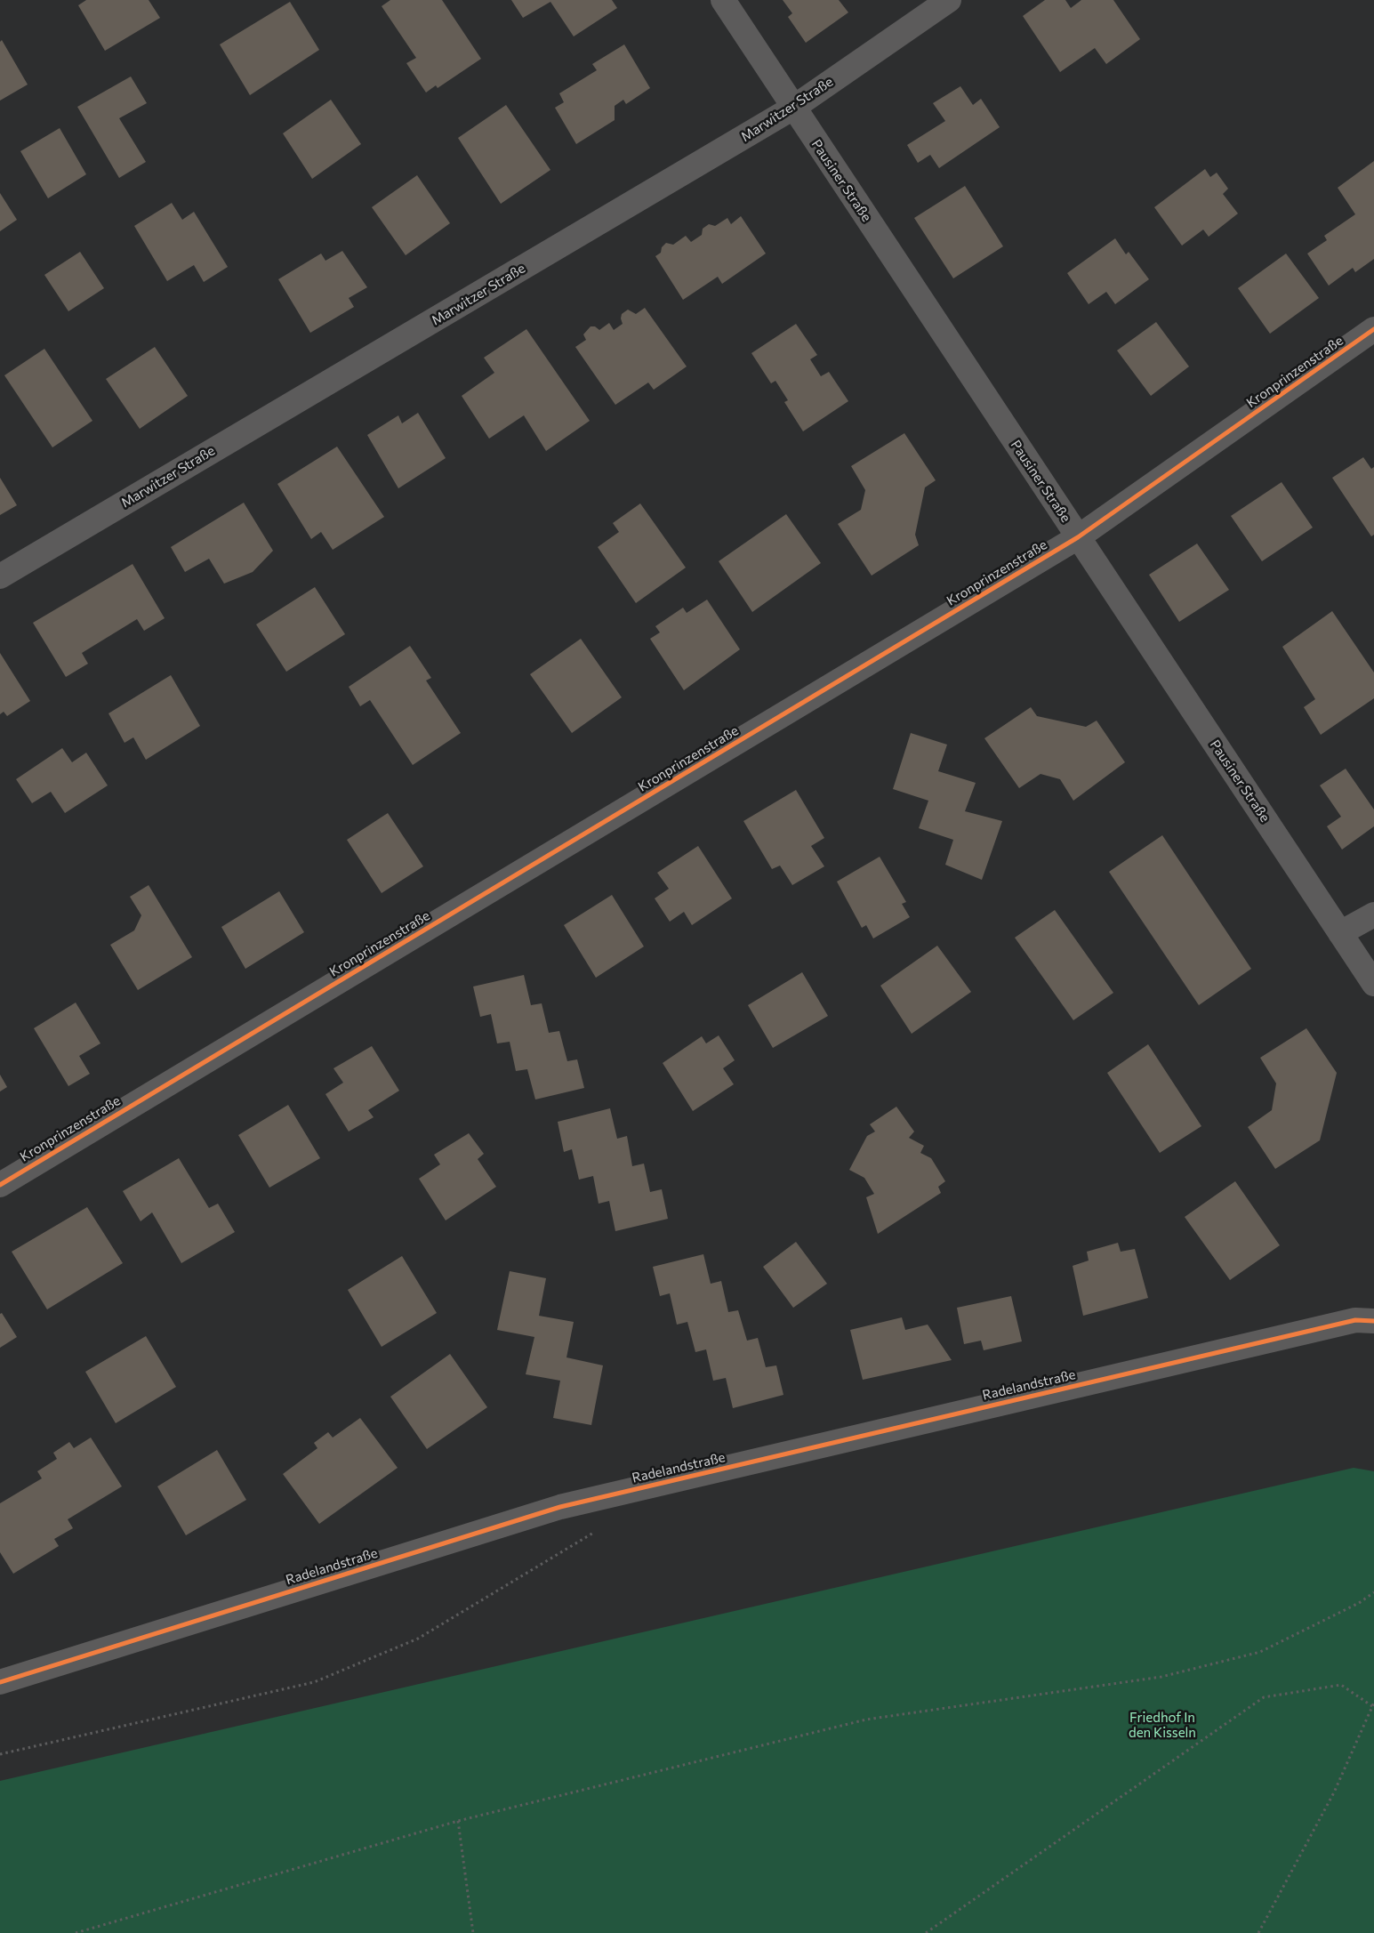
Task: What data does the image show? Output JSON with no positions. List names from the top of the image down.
{
  "streets": {
    "street": [
      "Marwitzer Straße",
      "Pausiner Straße",
      "Kronprinzenstraße",
      "Radelandstraße"
    ]
  },
  "crossings": [
    ["Marwitzer Straße", "Pausiner Straße"],
    ["Pausiner Straße", "Kronprinzenstraße"]
  ],
  "parks": ["Friedhof In den Kisseln"]
}
